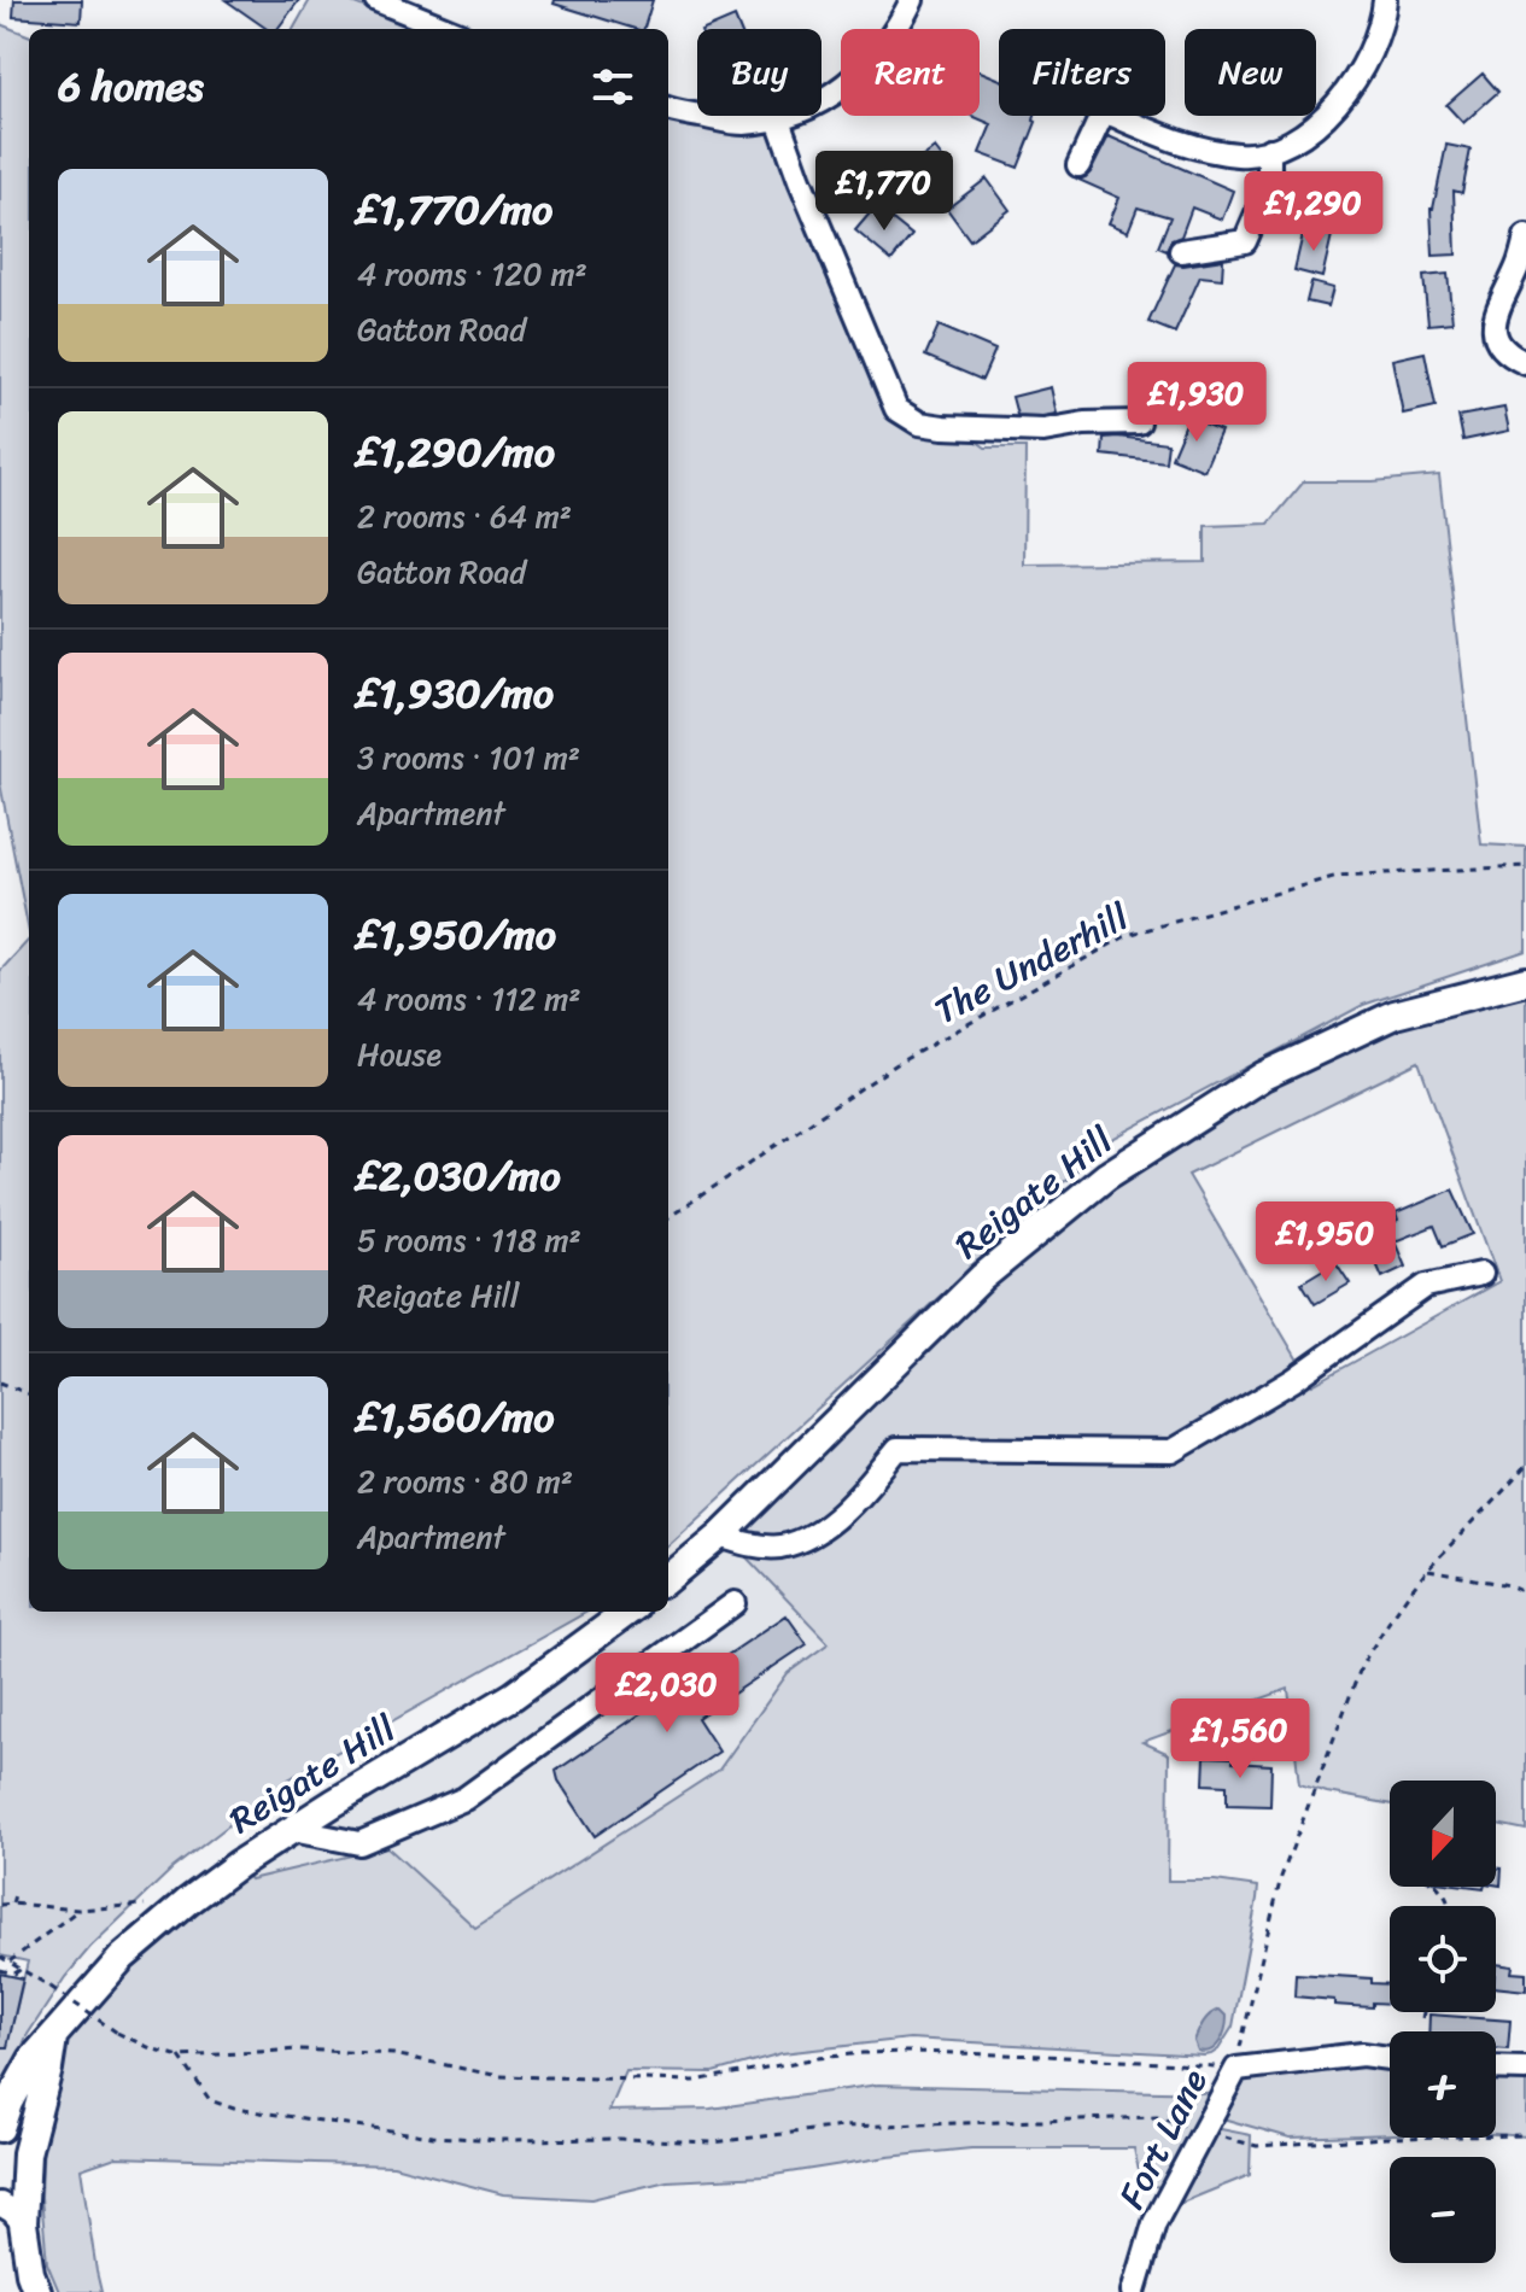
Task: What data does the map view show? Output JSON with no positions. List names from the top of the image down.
{
  "streets": {
    "main road": ["Reigate Hill"],
    "street": ["Fort Lane"],
    "path": ["The Underhill"]
  },
  "north": "bottom",
  "page": {
    "chip": [
      "Buy",
      "Rent",
      "Filters",
      "New"
    ],
    "heading": "6 homes",
    "list": [
      {
        "name": "£1,770/mo",
        "note": "4 rooms · 120 m² · Gatton Road"
      },
      {
        "name": "£1,290/mo",
        "note": "2 rooms · 64 m² · Gatton Road"
      },
      {
        "name": "£1,930/mo",
        "note": "3 rooms · 101 m² · Apartment"
      },
      {
        "name": "£1,950/mo",
        "note": "4 rooms · 112 m² · House"
      },
      {
        "name": "£2,030/mo",
        "note": "5 rooms · 118 m² · Reigate Hill"
      },
      {
        "name": "£1,560/mo",
        "note": "2 rooms · 80 m² · Apartment"
      }
    ],
    "price": [
      "£1,770",
      "£1,290",
      "£1,930",
      "£1,950",
      "£2,030",
      "£1,560"
    ],
    "map_buttons": ["+", "−"]
  }
}
